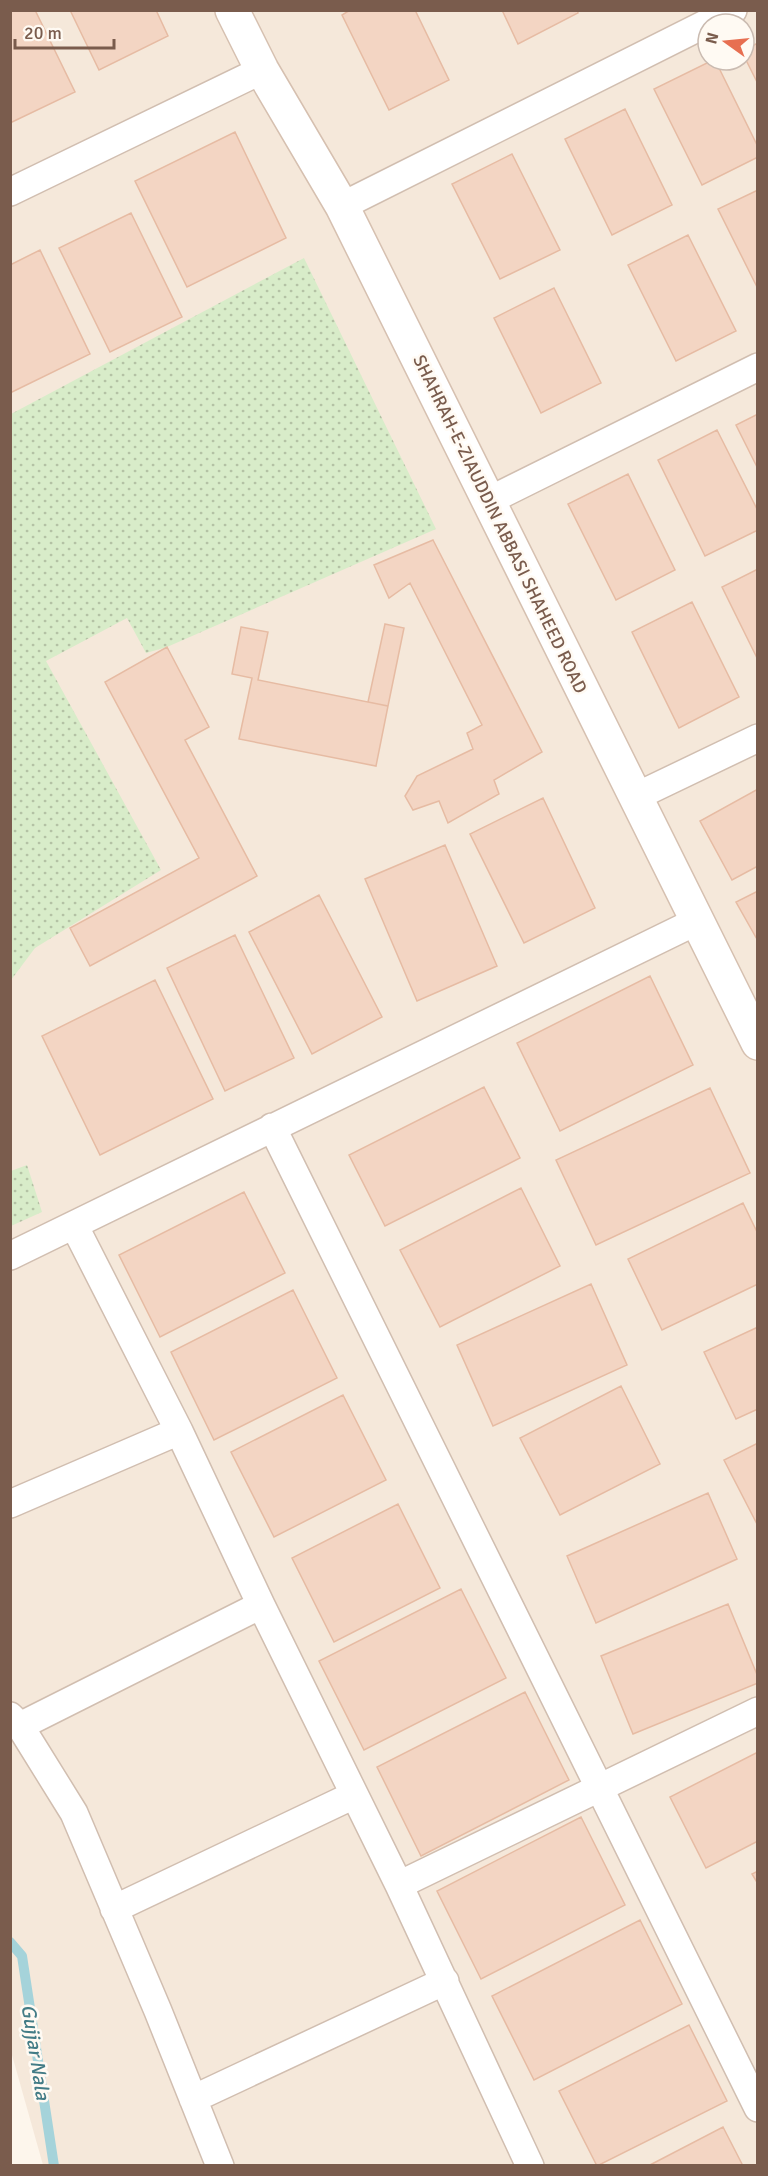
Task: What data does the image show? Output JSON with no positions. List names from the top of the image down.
{
  "streets": {
    "street": ["SHAHRAH-E-ZIAUDDIN ABBASI SHAHEED ROAD"]
  },
  "water": ["Gujjar Nala"],
  "scale_bar": "20 m",
  "north": "left"
}
